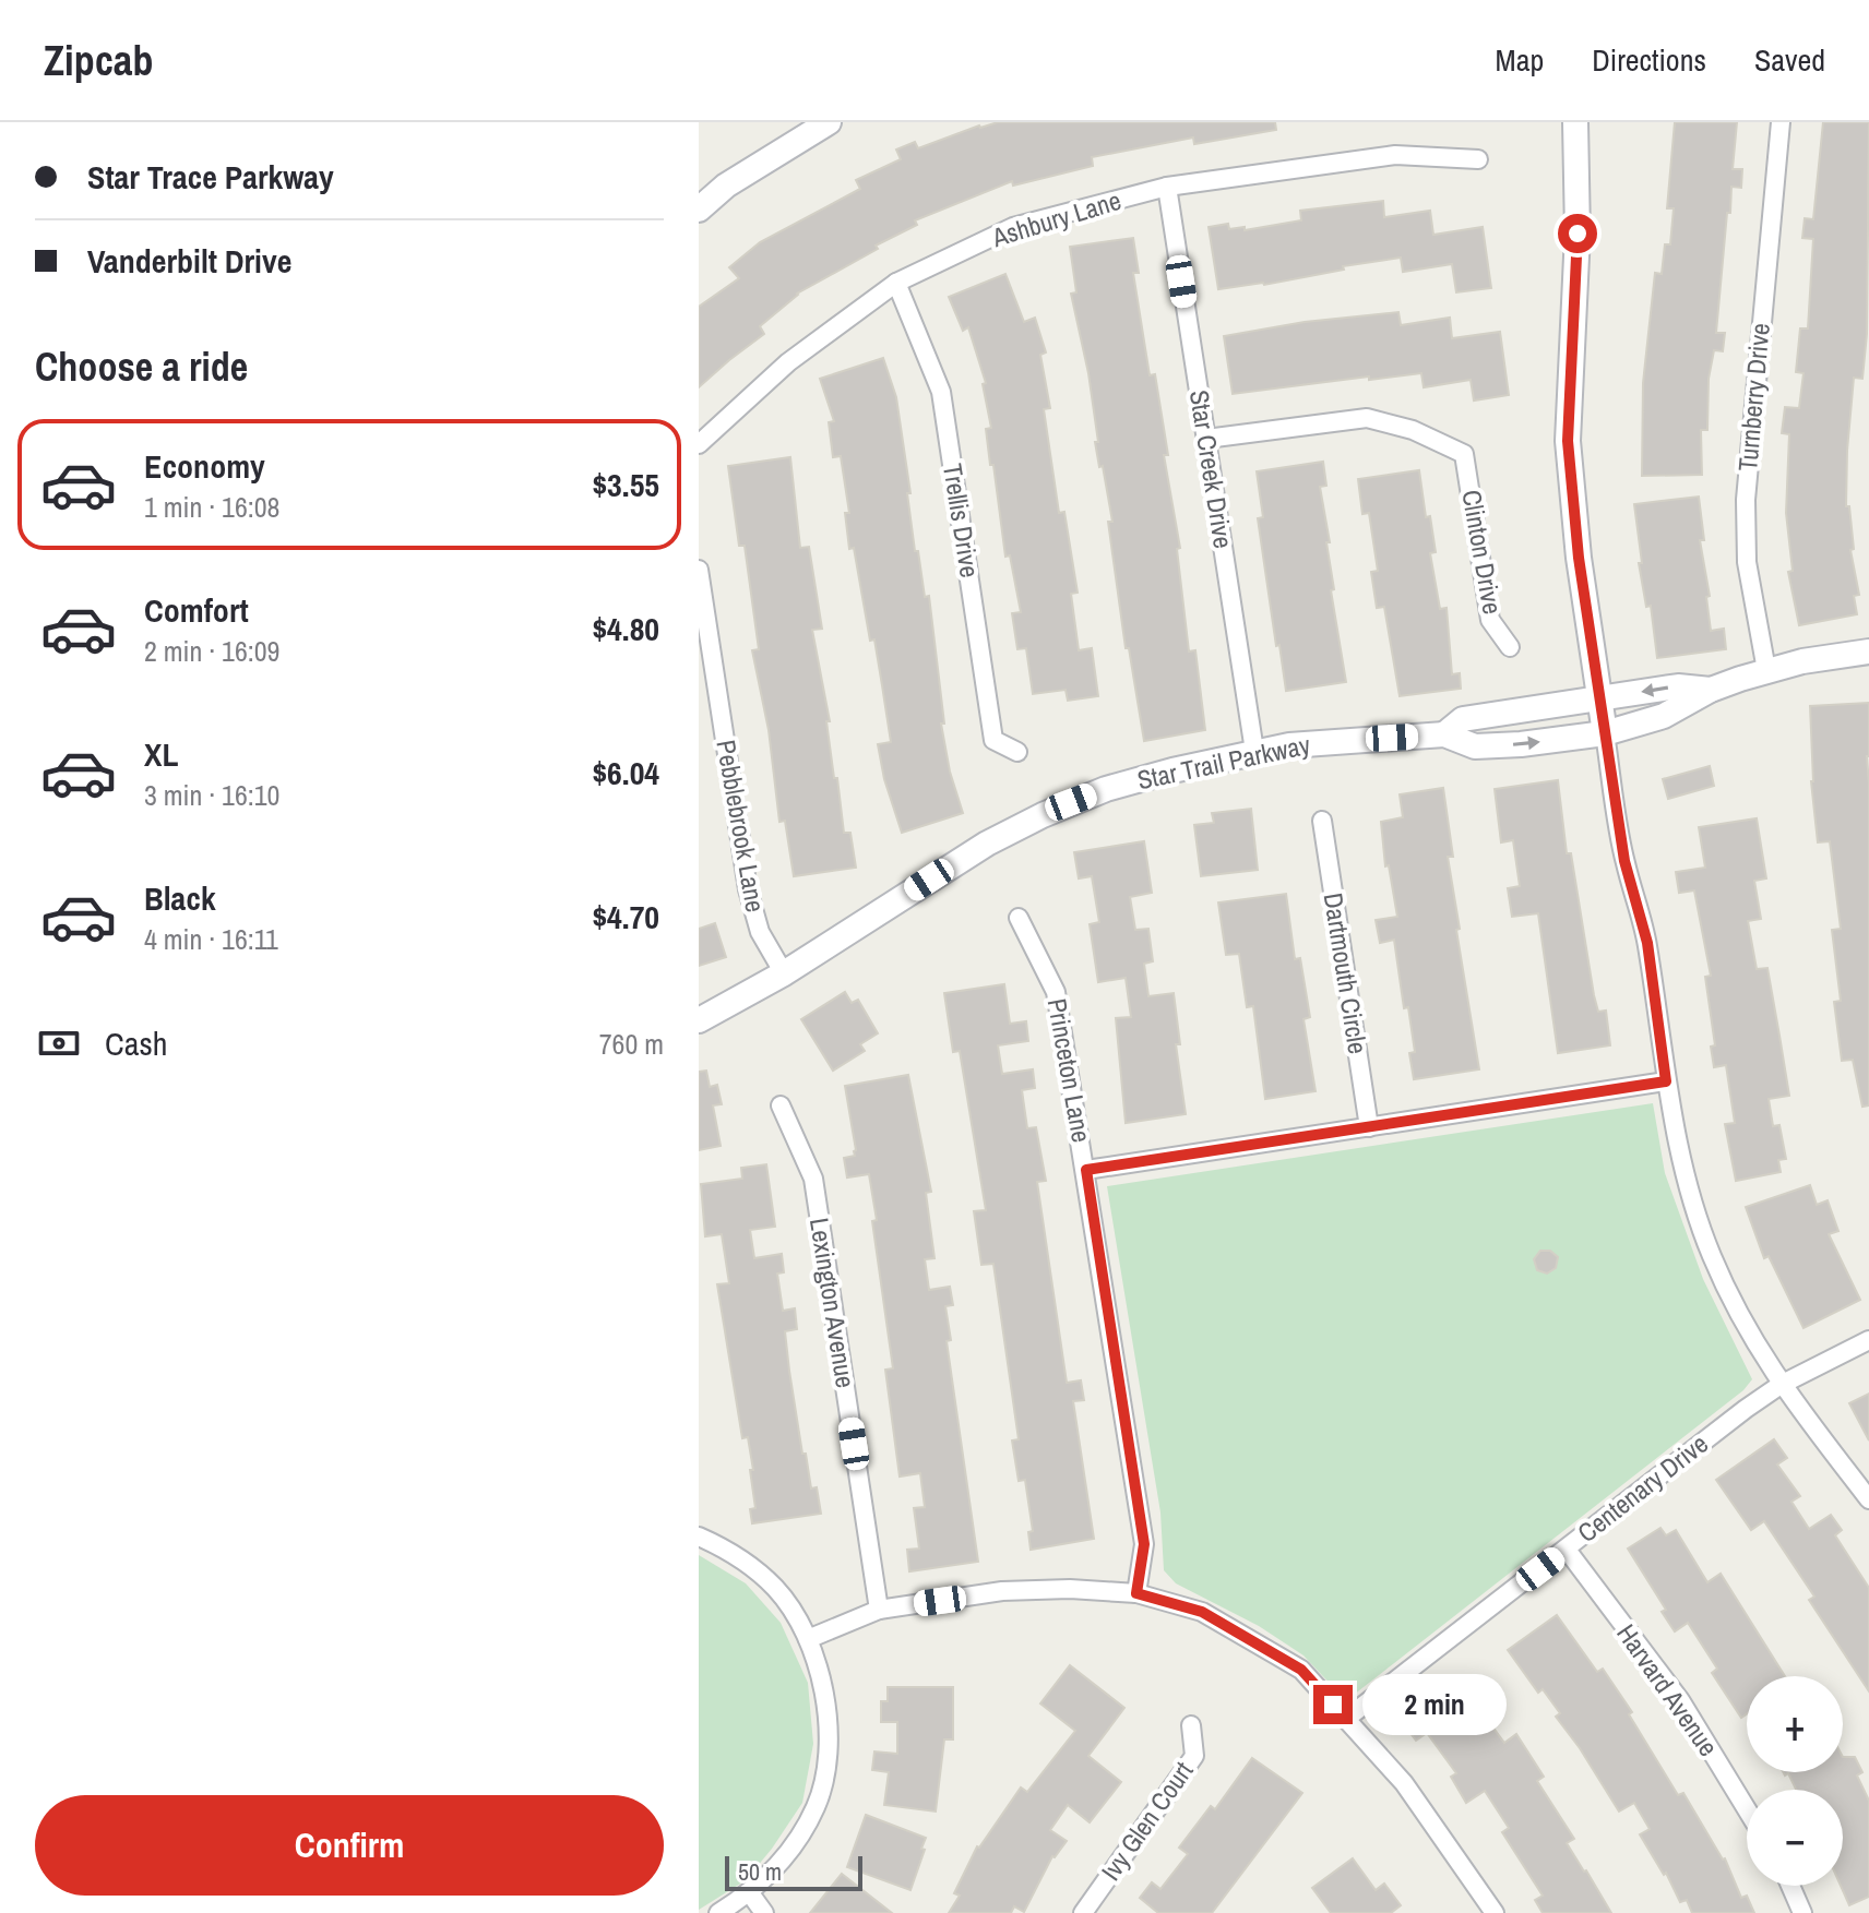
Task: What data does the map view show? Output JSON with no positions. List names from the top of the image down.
{
  "streets": {
    "street": [
      "Ashbury Lane",
      "Turnberry Drive",
      "Star Creek Drive",
      "Trellis Drive",
      "Clinton Drive",
      "Star Trail Parkway",
      "Pebblebrook Lane",
      "Dartmouth Circle",
      "Princeton Lane",
      "Lexington Avenue",
      "Centenary Drive",
      "Harvard Avenue",
      "Ivy Glen Court"
    ]
  },
  "crossings": [
    ["Ashbury Lane", "Star Creek Drive"],
    ["Ashbury Lane", "Trellis Drive"],
    ["Turnberry Drive", "Star Trail Parkway"],
    ["Star Creek Drive", "Clinton Drive"],
    ["Star Creek Drive", "Star Trail Parkway"],
    ["Star Trail Parkway", "Pebblebrook Lane"],
    ["Centenary Drive", "Harvard Avenue"]
  ],
  "scale_bar": "50 m",
  "page": {
    "header": "Zipcab",
    "nav": ["Map", "Directions", "Saved"],
    "banner": ["Star Trace Parkway", "Vanderbilt Drive"],
    "heading": "Choose a ride",
    "list": [
      {
        "name": "Economy",
        "note": "1 min · 16:08",
        "value": "$3.55"
      },
      {
        "name": "Comfort",
        "note": "2 min · 16:09",
        "value": "$4.80"
      },
      {
        "name": "XL",
        "note": "3 min · 16:10",
        "value": "$6.04"
      },
      {
        "name": "Black",
        "note": "4 min · 16:11",
        "value": "$4.70"
      }
    ],
    "pay": ["Cash", "760 m"],
    "bubble": "2 min",
    "map_buttons": ["+", "−"],
    "buttons": "Confirm",
    "scale": "50 m"
  }
}
